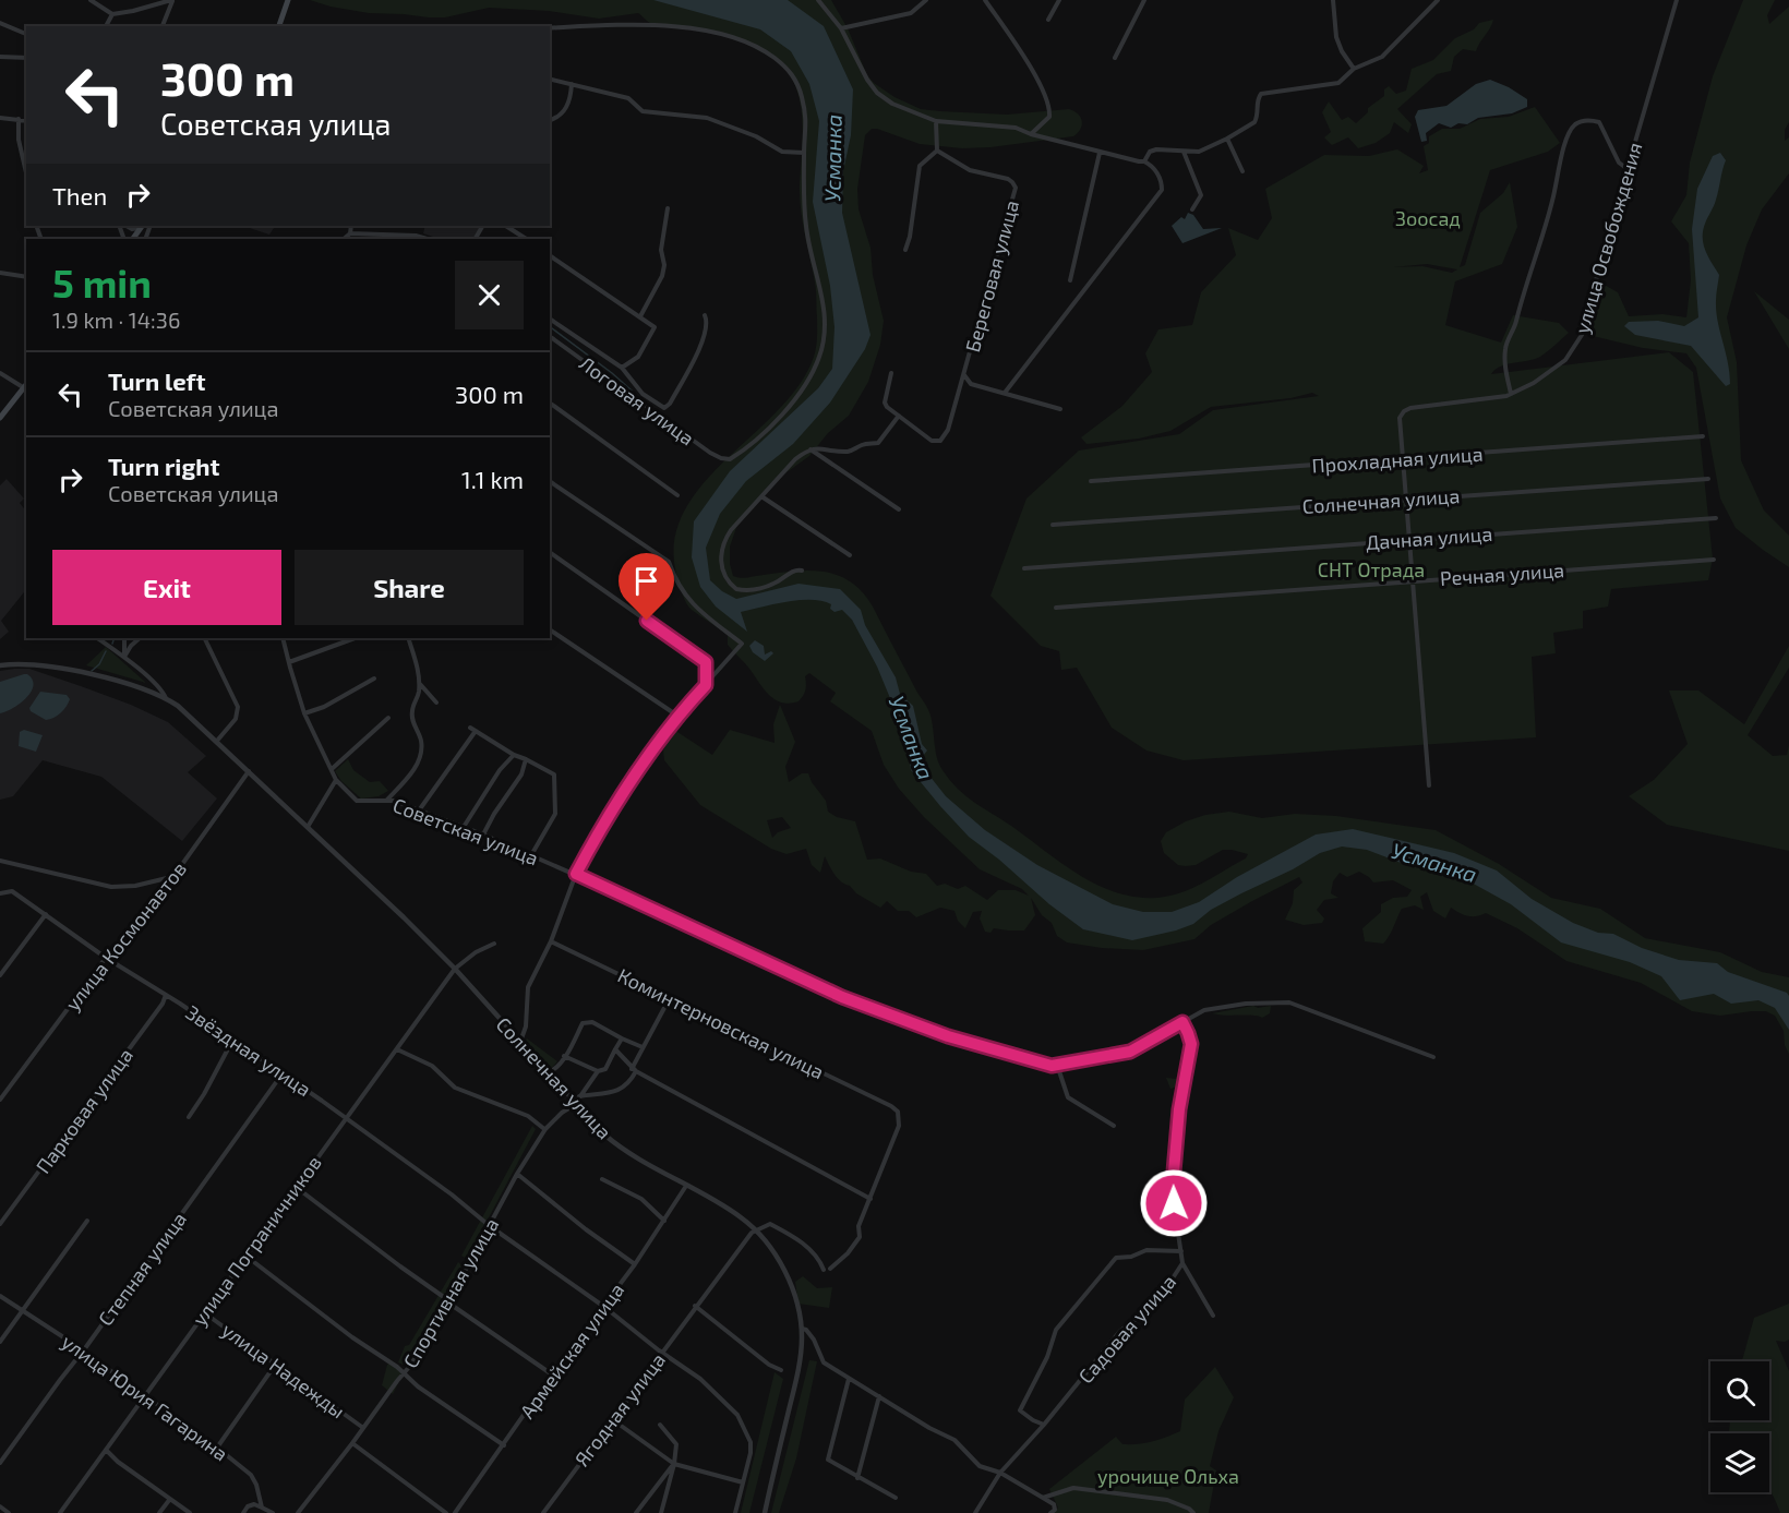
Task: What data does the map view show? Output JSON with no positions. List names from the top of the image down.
{
  "streets": {
    "street": [
      "улица Освобождения",
      "Береговая улица",
      "Логовая улица",
      "Прохладная улица",
      "Солнечная улица",
      "Дачная улица",
      "Речная улица",
      "Советская улица",
      "улица Космонавтов",
      "Коминтерновская улица",
      "Звёздная улица",
      "Парковая улица",
      "улица Пограничников",
      "Степная улица",
      "Спортивная улица",
      "Садовая улица",
      "Армейская улица",
      "улица Надежды",
      "улица Юрия Гагарина",
      "Ягодная улица"
    ]
  },
  "crossings": [
    ["улица Освобождения", "Прохладная улица"],
    ["улица Освобождения", "Солнечная улица"],
    ["улица Освобождения", "Дачная улица"],
    ["улица Освобождения", "Речная улица"],
    ["Солнечная улица", "улица Космонавтов"],
    ["Солнечная улица", "улица Пограничников"],
    ["Солнечная улица", "Спортивная улица"],
    ["Солнечная улица", "Армейская улица"],
    ["Солнечная улица", "Ягодная улица"],
    ["Советская улица", "Садовая улица"],
    ["улица Космонавтов", "Звёздная улица"],
    ["Звёздная улица", "Парковая улица"],
    ["Звёздная улица", "улица Пограничников"],
    ["Звёздная улица", "Степная улица"],
    ["Звёздная улица", "Спортивная улица"],
    ["Звёздная улица", "Армейская улица"],
    ["Звёздная улица", "Ягодная улица"],
    ["улица Пограничников", "улица Надежды"],
    ["улица Пограничников", "улица Юрия Гагарина"],
    ["Степная улица", "улица Юрия Гагарина"],
    ["Спортивная улица", "улица Надежды"]
  ],
  "water": ["Усманка"],
  "parks": ["Зоосад", "СНТ Отрада", "урочище Ольха"],
  "page": {
    "turn": ["300 m", "Советская улица"],
    "then": "Then",
    "heading": ["5 min", "1.9 km · 14:36"],
    "list": [
      {
        "name": "Turn left",
        "note": "Советская улица",
        "value": "300 m"
      },
      {
        "name": "Turn right",
        "note": "Советская улица",
        "value": "1.1 km"
      }
    ],
    "buttons": ["Exit", "Share"]
  }
}
